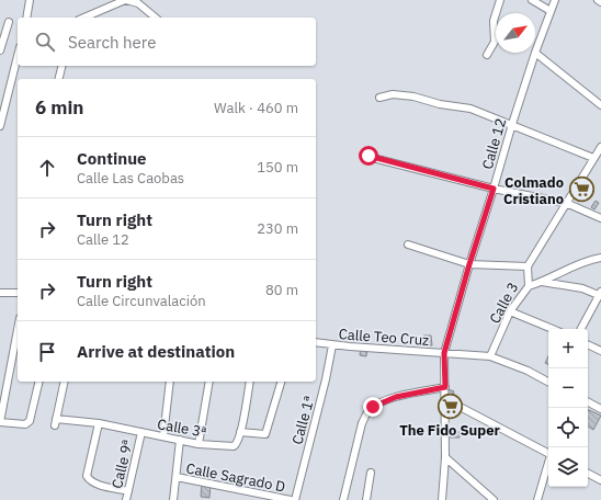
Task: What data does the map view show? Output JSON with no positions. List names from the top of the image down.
{
  "streets": {
    "street": [
      "Calle 12",
      "Calle 3",
      "Calle Teo Cruz",
      "Calle 1ª",
      "Calle 3ª",
      "Calle 9ª",
      "Calle Sagrado D"
    ]
  },
  "crossings": [
    ["Calle 12", "Calle Teo Cruz"],
    ["Calle 3", "Calle Teo Cruz"],
    ["Calle Teo Cruz", "Calle 1ª"],
    ["Calle 3ª", "Calle 9ª"]
  ],
  "places": {
    "supermarket": ["Colmado Cristiano", "The Fido Super"]
  },
  "north": "top right",
  "page": {
    "search": "Search here",
    "heading": ["6 min", "Walk · 460 m"],
    "list": [
      ["Continue", "Calle Las Caobas", "150 m"],
      ["Turn right", "Calle 12", "230 m"],
      ["Turn right", "Calle Circunvalación", "80 m"],
      "Arrive at destination"
    ],
    "map_buttons": ["+", "−"]
  }
}
